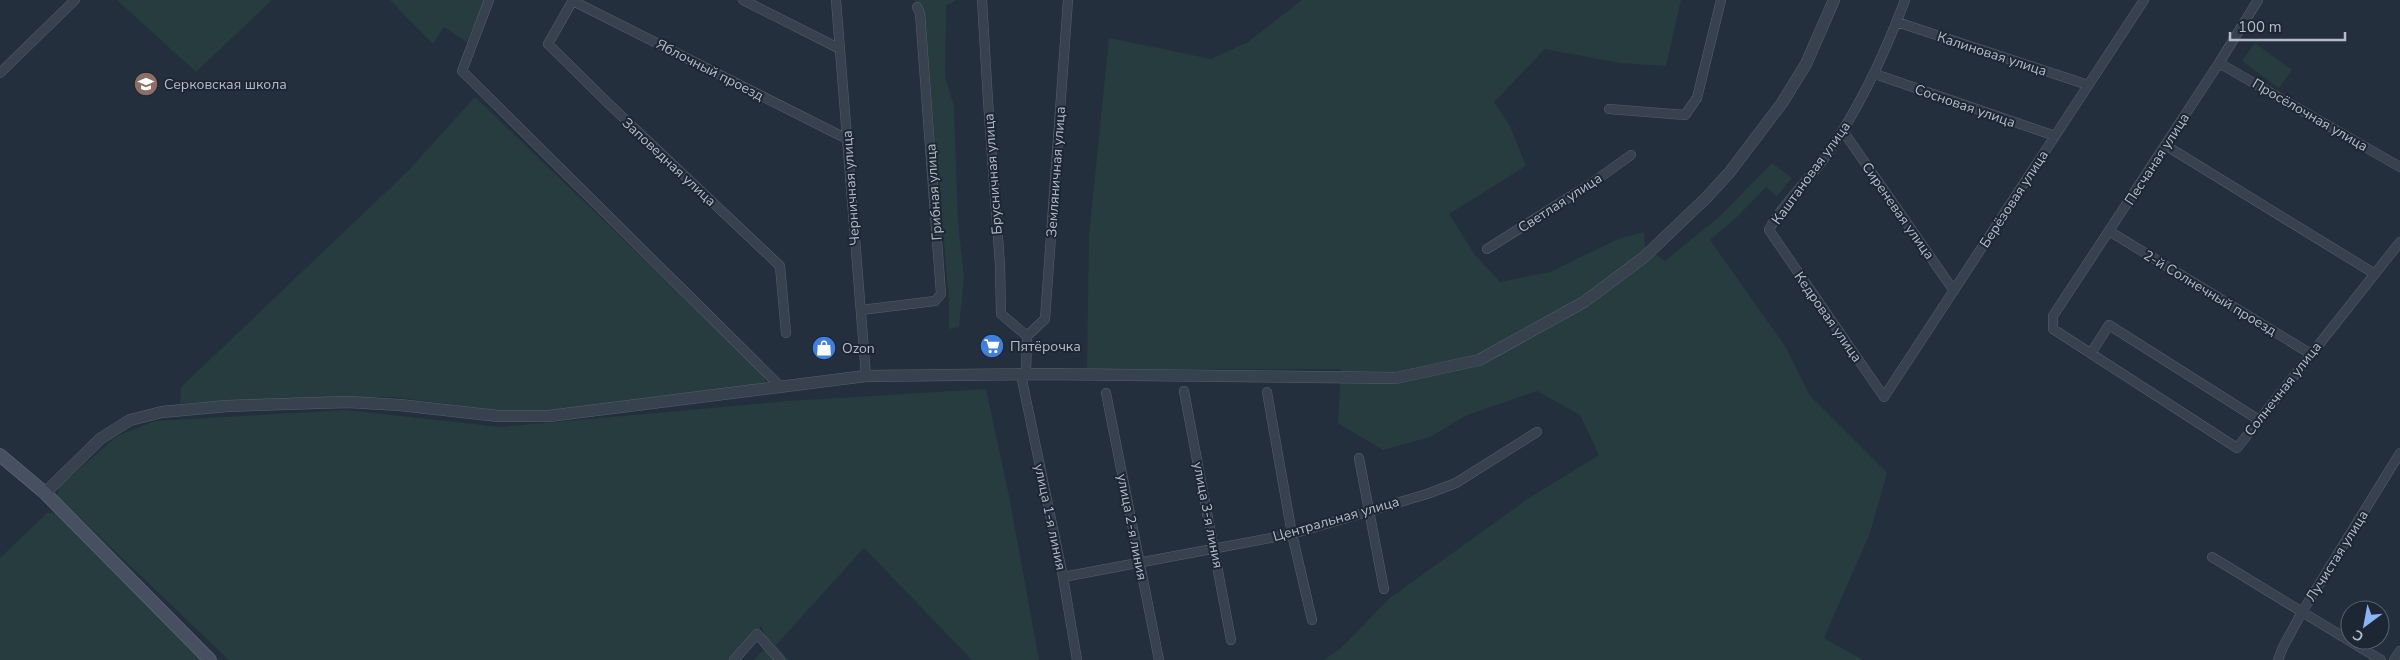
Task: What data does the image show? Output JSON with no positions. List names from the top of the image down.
{
  "streets": {
    "street": [
      "Калиновая улица",
      "Яблочный проезд",
      "Сосновая улица",
      "Просёлочная улица",
      "Песчаная улица",
      "Заповедная улица",
      "Земляничная улица",
      "Каштановая улица",
      "Брусничная улица",
      "Черничная улица",
      "Грибная улица",
      "Берёзовая улица",
      "Светлая улица",
      "Сиреневая улица",
      "2-й Солнечный проезд",
      "Кедровая улица",
      "Солнечная улица",
      "улица 3-я линия",
      "улица 1-я линия",
      "Центральная улица",
      "улица 2-я линия",
      "Лучистая улица"
    ]
  },
  "crossings": [
    ["Калиновая улица", "Каштановая улица"],
    ["Калиновая улица", "Берёзовая улица"],
    ["Яблочный проезд", "Заповедная улица"],
    ["Яблочный проезд", "Черничная улица"],
    ["Сосновая улица", "Каштановая улица"],
    ["Сосновая улица", "Берёзовая улица"],
    ["Просёлочная улица", "Песчаная улица"],
    ["Песчаная улица", "2-й Солнечный проезд"],
    ["Песчаная улица", "Солнечная улица"],
    ["Земляничная улица", "Брусничная улица"],
    ["Земляничная улица", "улица 1-я линия"],
    ["Каштановая улица", "Сиреневая улица"],
    ["Каштановая улица", "Кедровая улица"],
    ["Брусничная улица", "улица 1-я линия"],
    ["Черничная улица", "Грибная улица"],
    ["Берёзовая улица", "Сиреневая улица"],
    ["Берёзовая улица", "Кедровая улица"],
    ["2-й Солнечный проезд", "Солнечная улица"],
    ["улица 3-я линия", "Центральная улица"],
    ["улица 1-я линия", "Центральная улица"],
    ["Центральная улица", "улица 2-я линия"]
  ],
  "places": {
    "school or university": ["Серковская школа"],
    "supermarket": ["Пятёрочка"],
    "shop": ["Ozon"]
  },
  "scale_bar": "100 m",
  "north": "bottom left"
}
